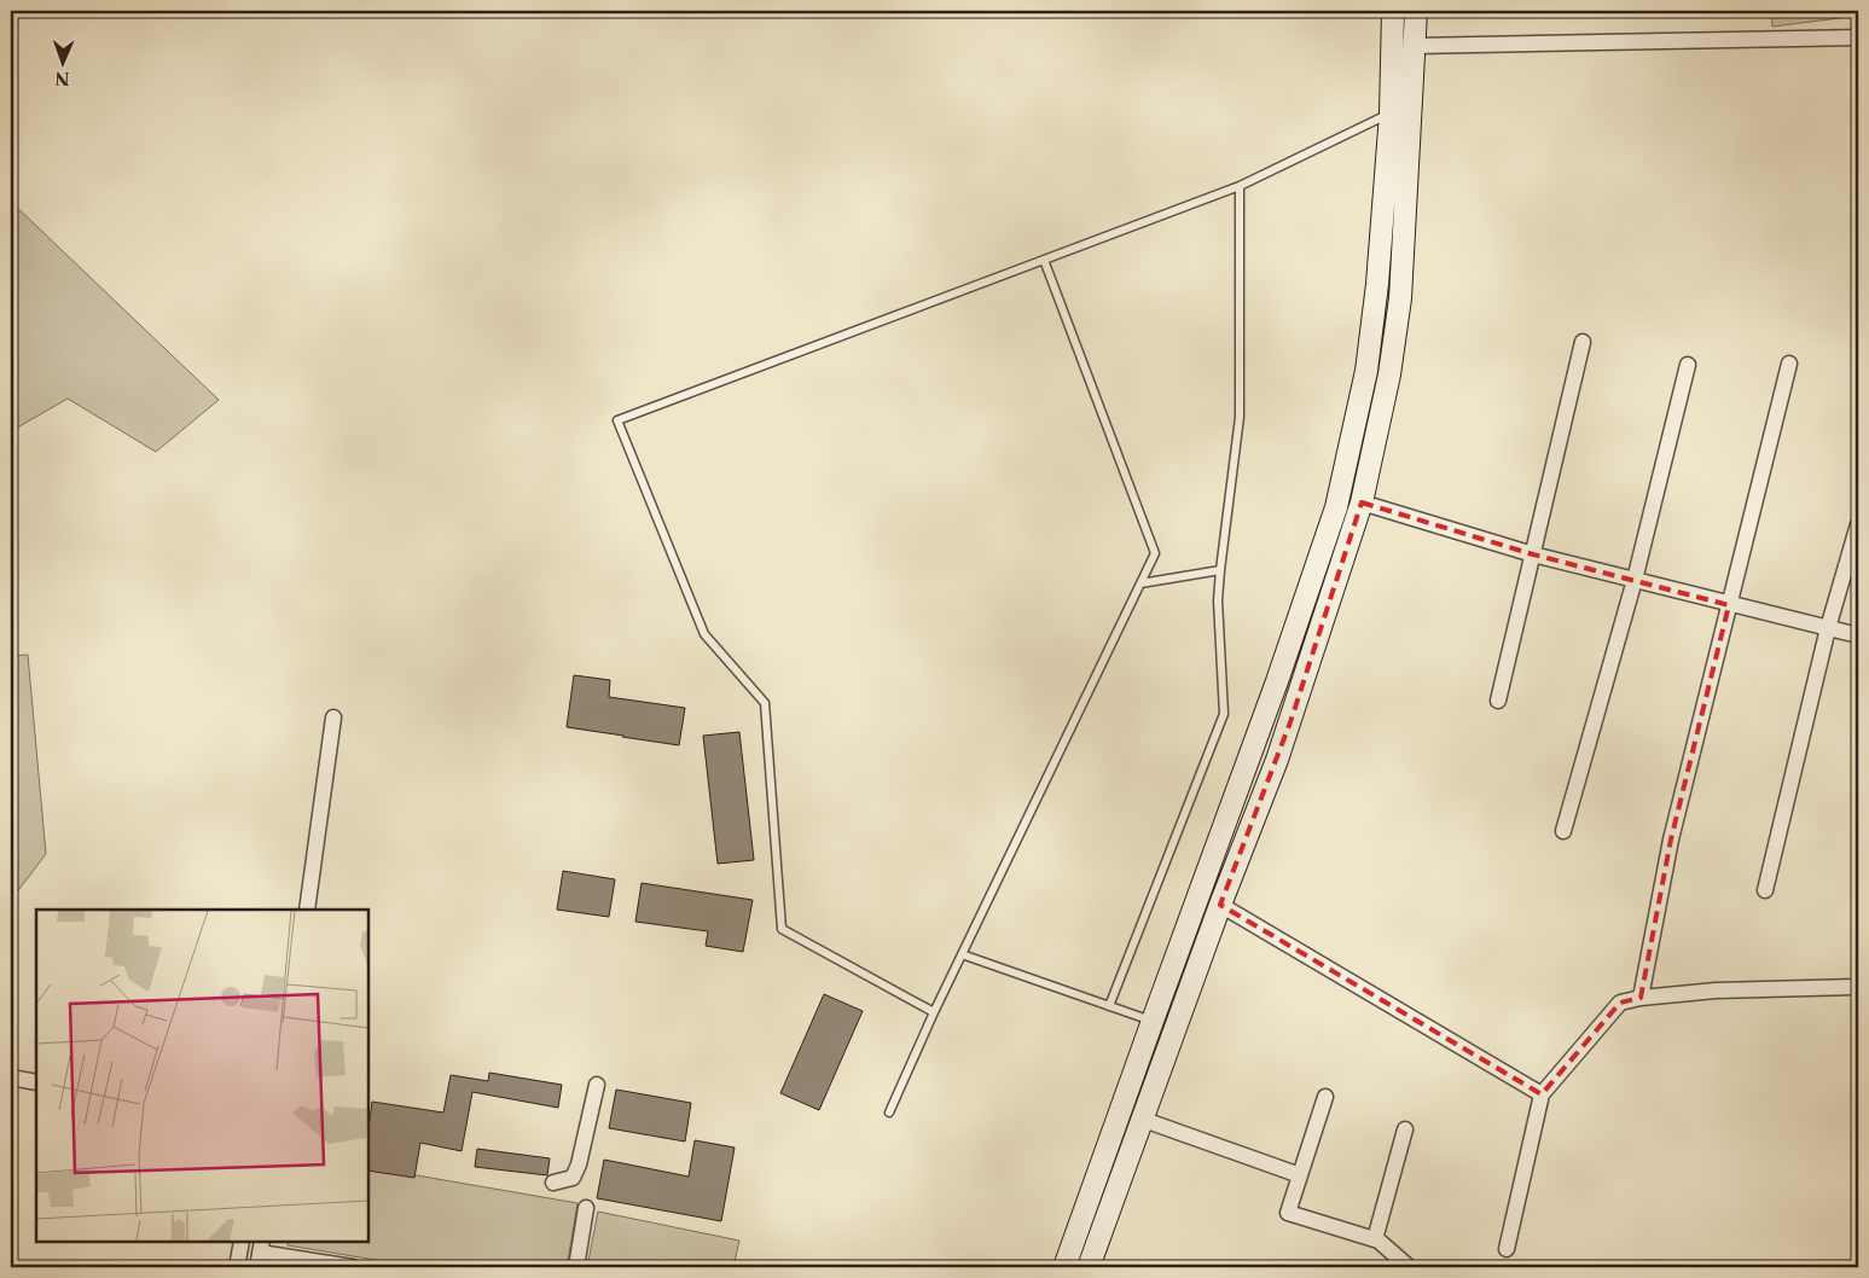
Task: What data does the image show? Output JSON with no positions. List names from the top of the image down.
{
  "north": "bottom"
}
